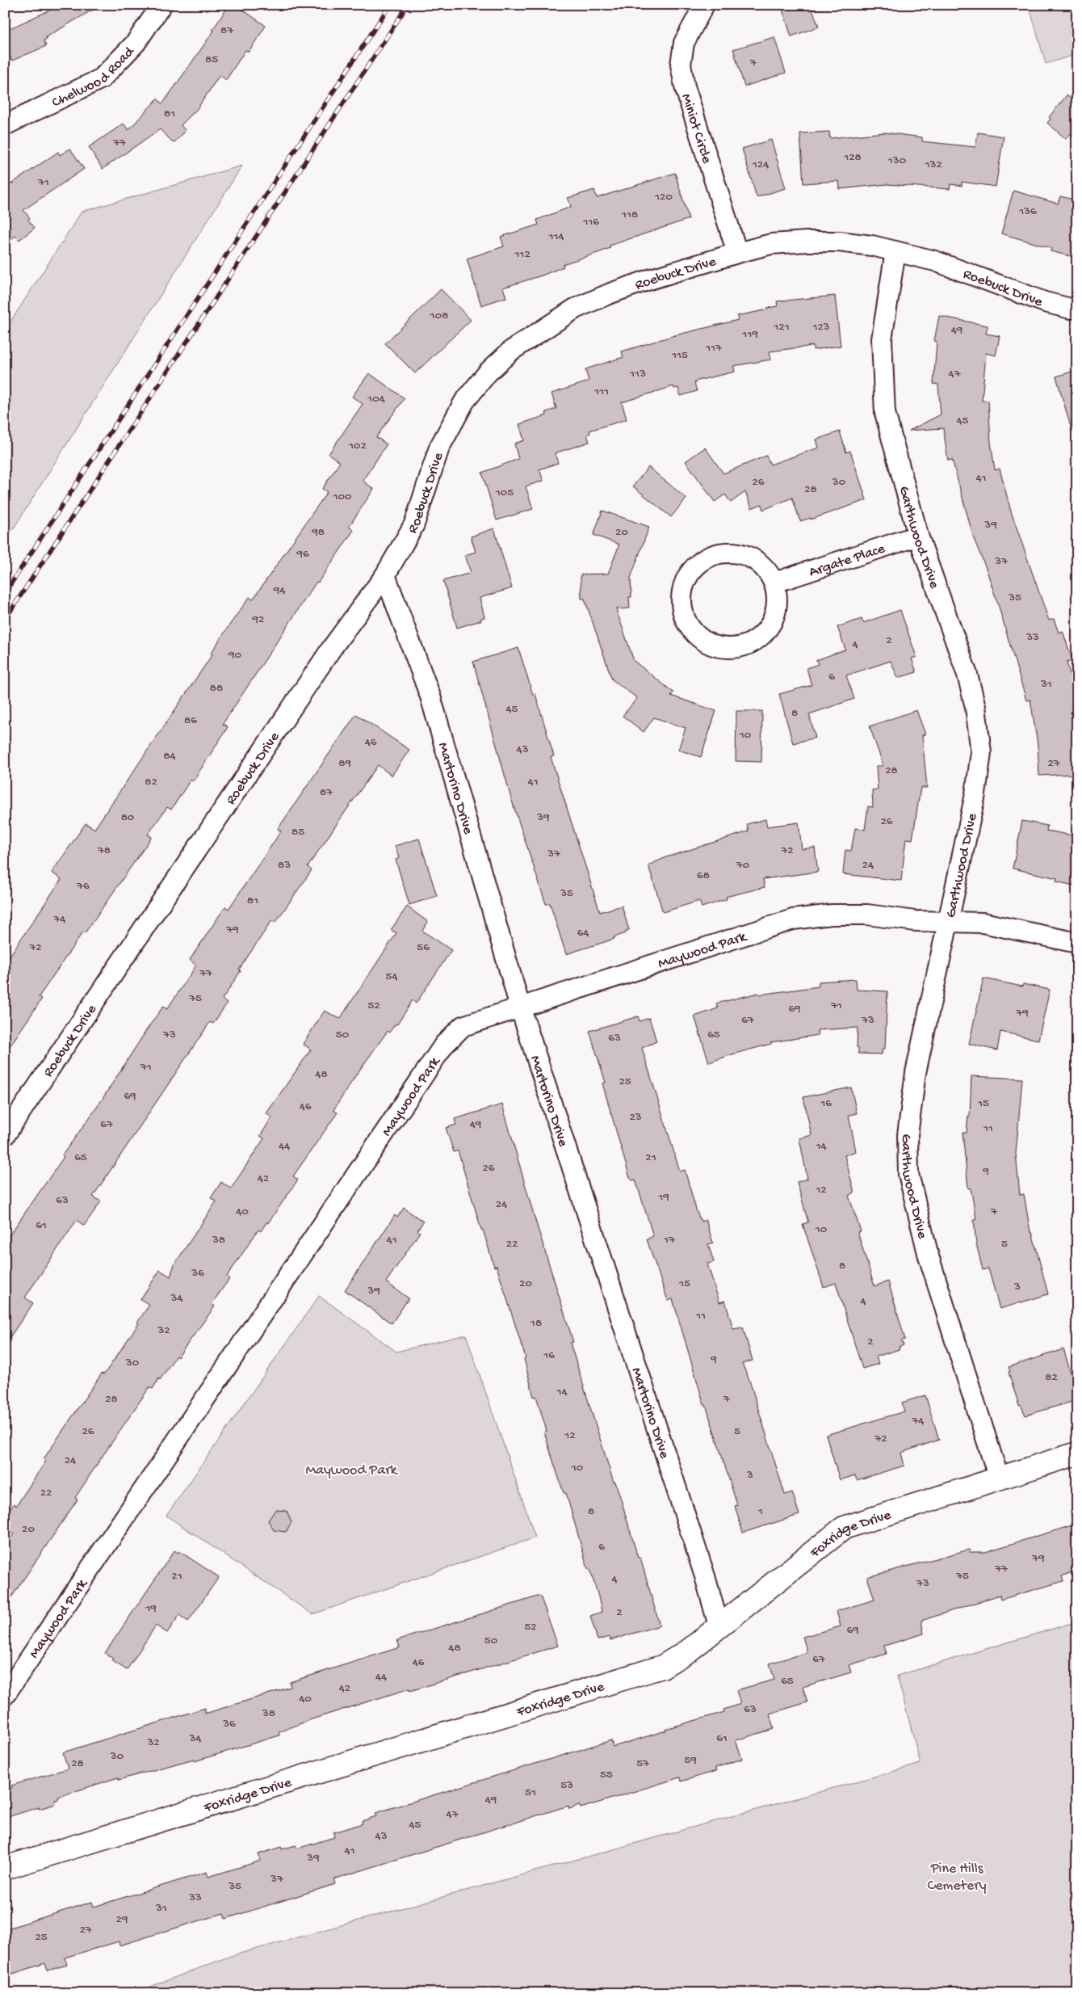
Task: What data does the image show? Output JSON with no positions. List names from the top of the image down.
{
  "streets": {
    "street": [
      "Chelwood Road",
      "Miniot Circle",
      "Roebuck Drive",
      "Garthwood Drive",
      "Argate Place",
      "Martorino Drive",
      "Maywood Park",
      "Foxridge Drive"
    ]
  },
  "crossings": [
    ["Miniot Circle", "Roebuck Drive"],
    ["Roebuck Drive", "Garthwood Drive"],
    ["Roebuck Drive", "Martorino Drive"],
    ["Garthwood Drive", "Argate Place"],
    ["Garthwood Drive", "Maywood Park"],
    ["Garthwood Drive", "Foxridge Drive"],
    ["Martorino Drive", "Maywood Park"],
    ["Martorino Drive", "Foxridge Drive"]
  ],
  "parks": ["Maywood Park", "Pine Hills Cemetery"],
  "house_numbers": [
    "87",
    "85",
    "7",
    "81",
    "77",
    "128",
    "130",
    "124",
    "132",
    "71",
    "120",
    "136",
    "118",
    "116",
    "114",
    "112",
    "108",
    "121",
    "123",
    "49",
    "119",
    "117",
    "115",
    "113",
    "47",
    "111",
    "104",
    "45",
    "102",
    "41",
    "26",
    "30",
    "28",
    "105",
    "100",
    "39",
    "98",
    "20",
    "96",
    "37",
    "94",
    "35",
    "92",
    "33",
    "2",
    "4",
    "90",
    "6",
    "31",
    "88",
    "45",
    "8",
    "86",
    "10",
    "46",
    "43",
    "84",
    "89",
    "27",
    "28",
    "82",
    "41",
    "87",
    "80",
    "39",
    "26",
    "85",
    "78",
    "72",
    "37",
    "83",
    "70",
    "24",
    "68",
    "76",
    "35",
    "81",
    "74",
    "79",
    "64",
    "72",
    "56",
    "77",
    "54",
    "75",
    "52",
    "71",
    "69",
    "79",
    "67",
    "73",
    "73",
    "50",
    "65",
    "63",
    "71",
    "48",
    "25",
    "69",
    "16",
    "15",
    "46",
    "23",
    "67",
    "49",
    "11",
    "44",
    "14",
    "65",
    "21",
    "26",
    "9",
    "42",
    "12",
    "19",
    "63",
    "24",
    "40",
    "7",
    "61",
    "10",
    "38",
    "41",
    "17",
    "22",
    "5",
    "8",
    "36",
    "20",
    "15",
    "3",
    "39",
    "34",
    "4",
    "11",
    "18",
    "32",
    "2",
    "16",
    "9",
    "30",
    "82",
    "14",
    "28",
    "7",
    "74",
    "26",
    "5",
    "12",
    "72",
    "24",
    "10",
    "3",
    "22",
    "8",
    "1",
    "20",
    "6",
    "79",
    "77",
    "21",
    "75",
    "4",
    "73",
    "19",
    "2",
    "52",
    "69",
    "50",
    "48",
    "67",
    "46",
    "44",
    "65",
    "42",
    "40",
    "63",
    "38",
    "36",
    "34",
    "61",
    "32",
    "30",
    "59",
    "28",
    "57",
    "55",
    "53",
    "51",
    "49",
    "47",
    "45",
    "43",
    "41",
    "39",
    "37",
    "35",
    "33",
    "31",
    "29",
    "27",
    "25"
  ]
}
